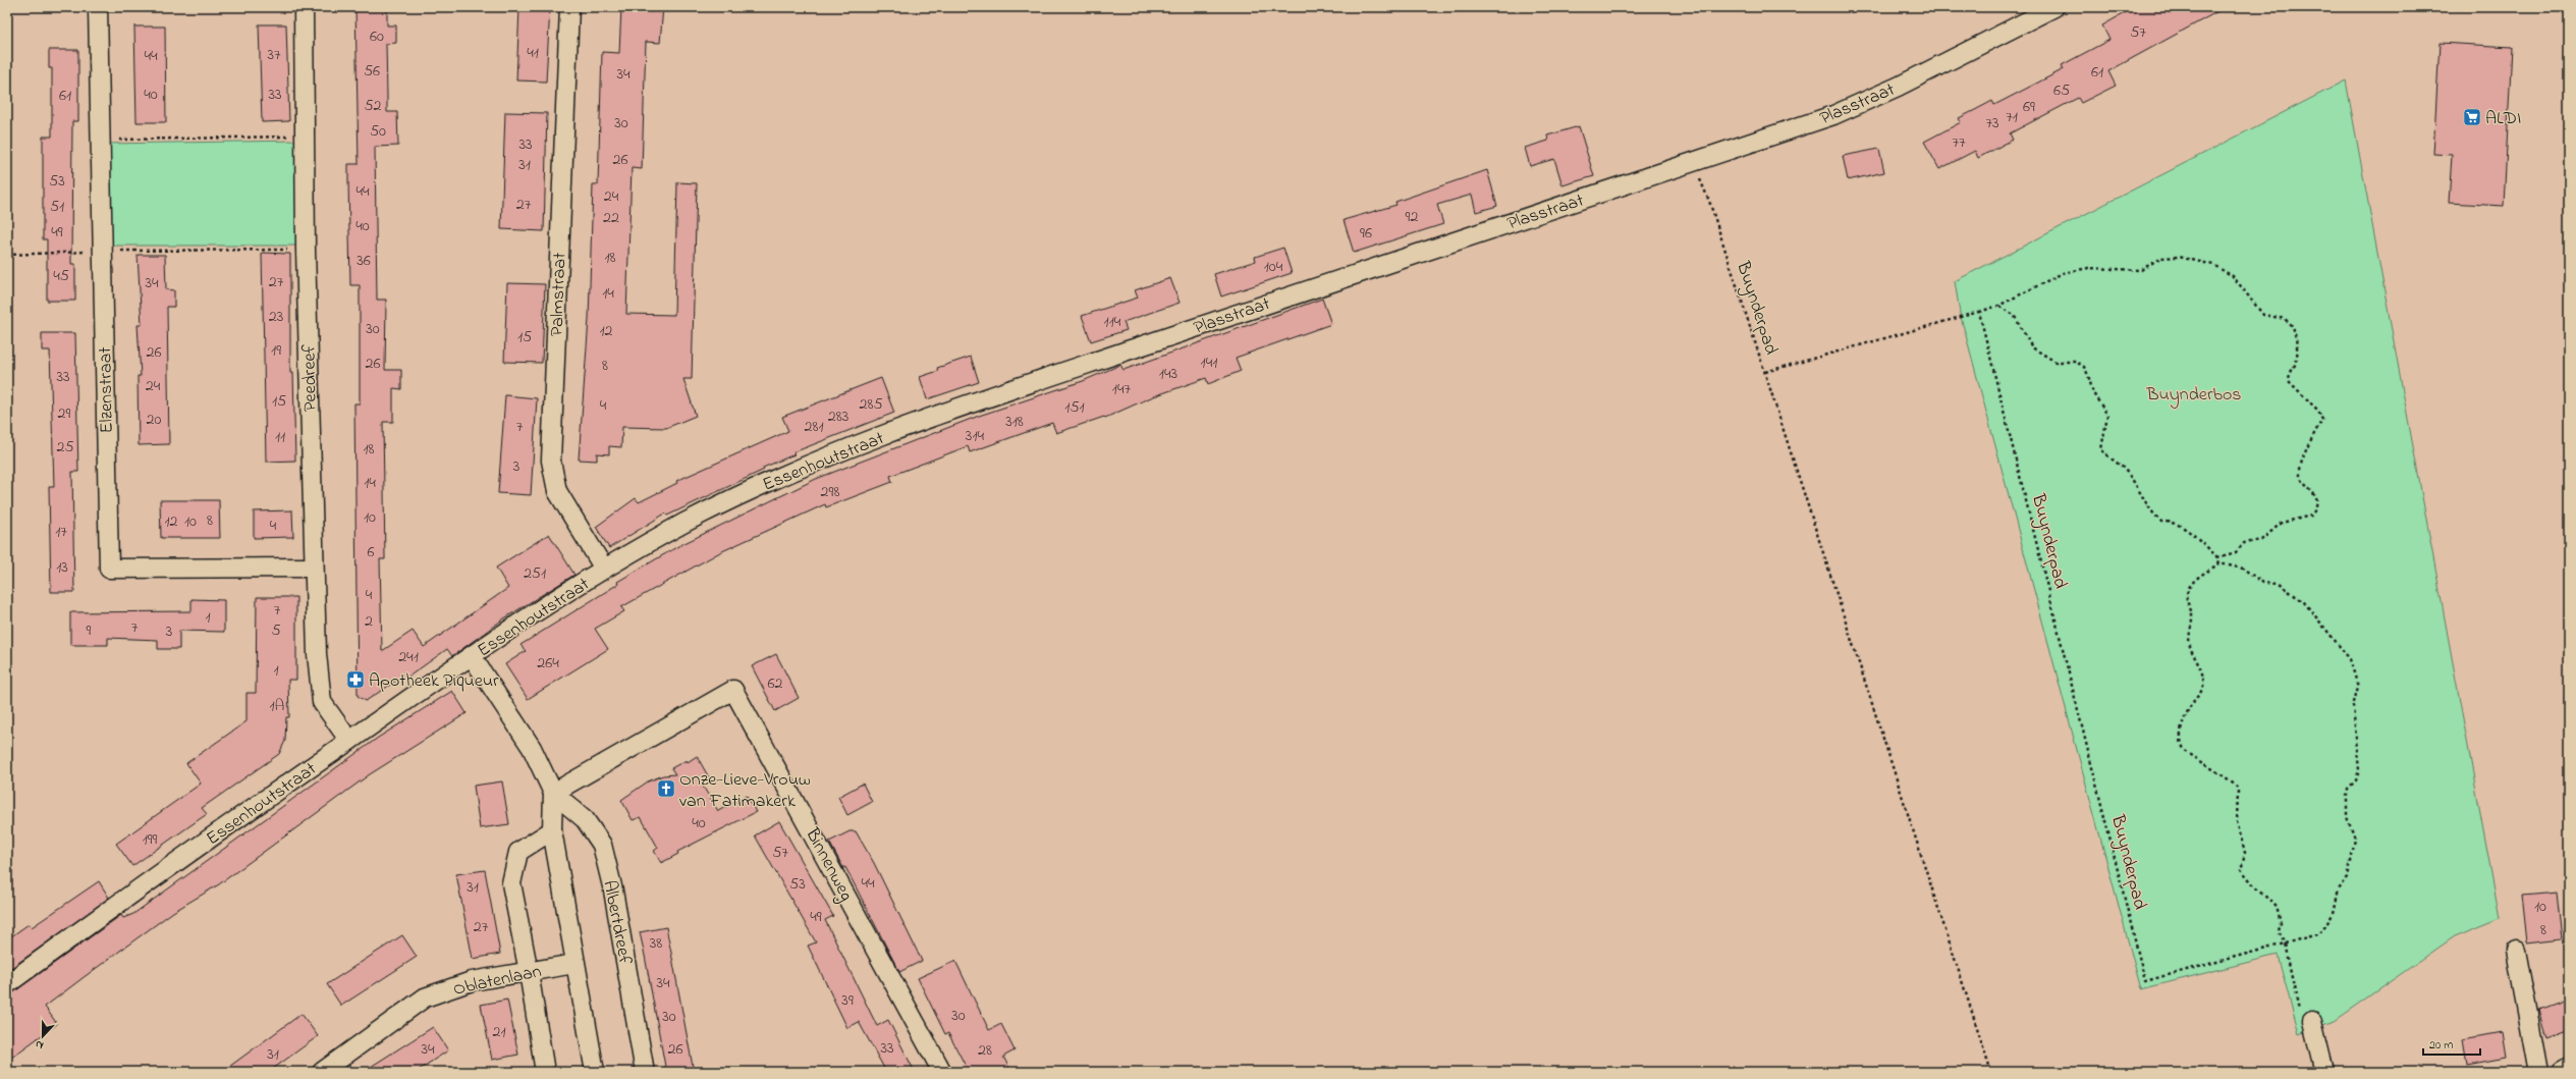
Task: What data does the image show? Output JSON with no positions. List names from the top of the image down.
{
  "streets": {
    "street": [
      "Plasstraat",
      "Palmstraat",
      "Peedreef",
      "Elzenstraat",
      "Essenhoutstraat",
      "Binnenweg",
      "Albertdreef",
      "Oblatenlaan"
    ],
    "path": ["Buynderpad"]
  },
  "crossings": [
    ["Plasstraat", "Buynderpad"],
    ["Plasstraat", "Essenhoutstraat"],
    ["Palmstraat", "Essenhoutstraat"],
    ["Peedreef", "Elzenstraat"],
    ["Peedreef", "Essenhoutstraat"],
    ["Essenhoutstraat", "Albertdreef"],
    ["Binnenweg", "Albertdreef"],
    ["Albertdreef", "Oblatenlaan"]
  ],
  "parks": ["Buynderbos"],
  "places": {
    "supermarket": ["ALDI"],
    "pharmacy": ["Apotheek Piqueur"],
    "church": ["Onze-Lieve-Vrouw van Fatimakerk"]
  },
  "house_numbers": [
    "57",
    "60",
    "41",
    "37",
    "44",
    "56",
    "61",
    "34",
    "65",
    "40",
    "33",
    "61",
    "52",
    "69",
    "71",
    "30",
    "73",
    "50",
    "77",
    "33",
    "26",
    "31",
    "53",
    "44",
    "24",
    "27",
    "51",
    "92",
    "22",
    "40",
    "49",
    "96",
    "18",
    "36",
    "104",
    "45",
    "27",
    "34",
    "14",
    "23",
    "114",
    "30",
    "12",
    "15",
    "19",
    "26",
    "141",
    "26",
    "8",
    "143",
    "33",
    "24",
    "147",
    "15",
    "285",
    "4",
    "151",
    "29",
    "283",
    "20",
    "318",
    "7",
    "281",
    "314",
    "11",
    "25",
    "18",
    "3",
    "14",
    "298",
    "10",
    "8",
    "12",
    "10",
    "4",
    "17",
    "6",
    "13",
    "251",
    "4",
    "7",
    "1",
    "2",
    "7",
    "9",
    "5",
    "3",
    "241",
    "264",
    "1",
    "62",
    "1A",
    "40",
    "199",
    "57",
    "44",
    "53",
    "31",
    "10",
    "49",
    "27",
    "8",
    "38",
    "34",
    "39",
    "30",
    "30",
    "21",
    "33",
    "34",
    "26",
    "28",
    "31"
  ],
  "scale_bar": "20 m",
  "north": "bottom"
}
